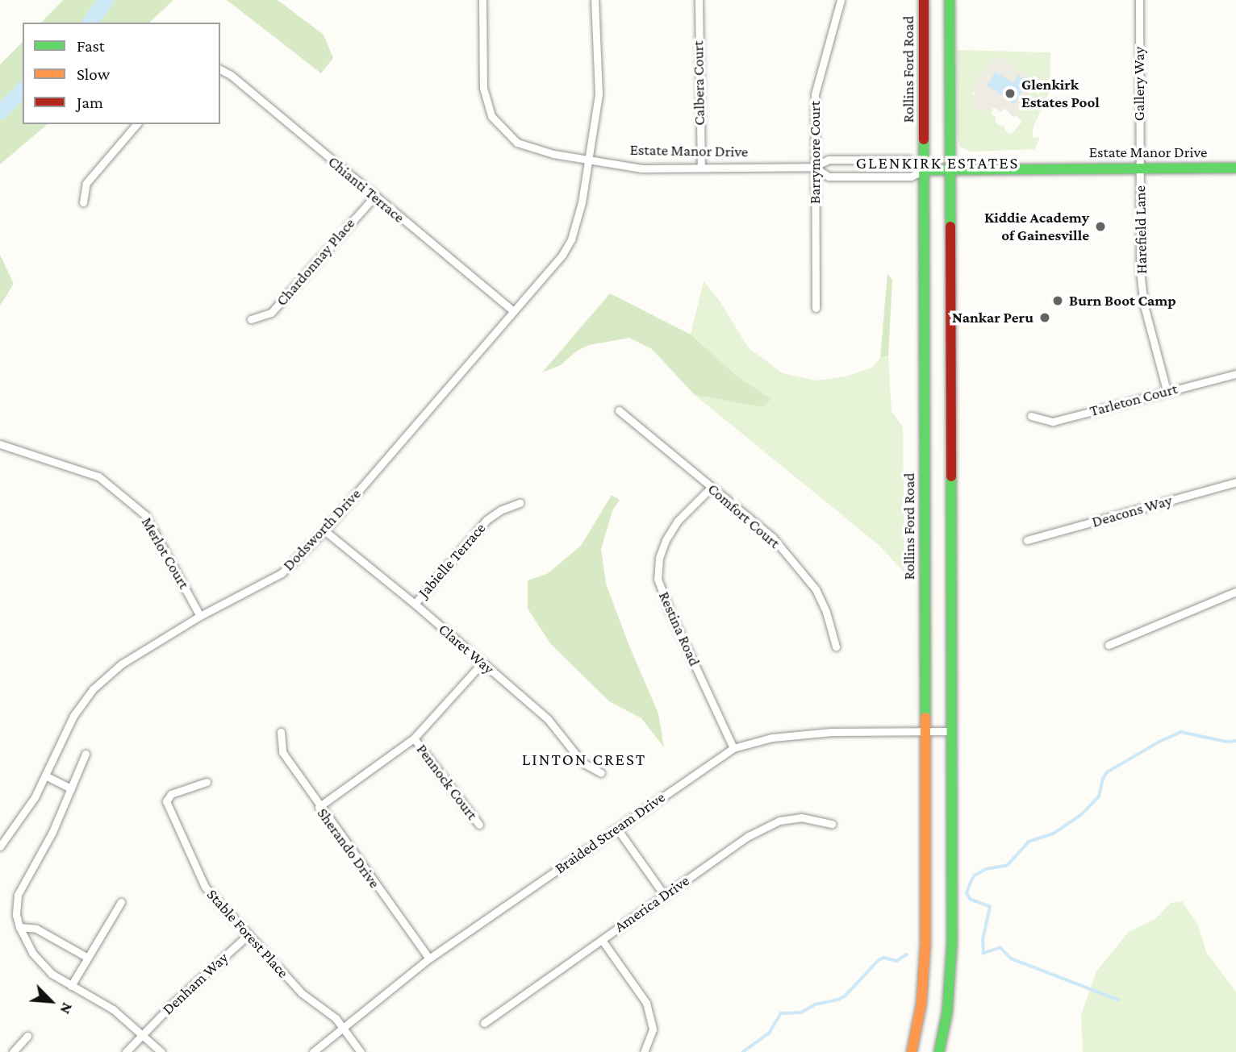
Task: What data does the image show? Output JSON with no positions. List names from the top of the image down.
{
  "streets": {
    "main road": ["Rollins Ford Road", "Estate Manor Drive"],
    "street": [
      "Calbera Court",
      "Gallery Way",
      "Barrymore Court",
      "Chianti Terrace",
      "Harefield Lane",
      "Chardonnay Place",
      "Tarleton Court",
      "Deacons Way",
      "Comfort Court",
      "Dodsworth Drive",
      "Merlot Court",
      "Jabielle Terrace",
      "Restina Road",
      "Claret Way",
      "Pennock Court",
      "Braided Stream Drive",
      "Sherando Drive",
      "America Drive",
      "Stable Forest Place",
      "Denham Way"
    ]
  },
  "crossings": [
    ["Rollins Ford Road", "Estate Manor Drive"],
    ["Rollins Ford Road", "Braided Stream Drive"],
    ["Calbera Court", "Estate Manor Drive"],
    ["Gallery Way", "Estate Manor Drive"],
    ["Gallery Way", "Harefield Lane"],
    ["Estate Manor Drive", "Barrymore Court"],
    ["Estate Manor Drive", "Harefield Lane"],
    ["Estate Manor Drive", "Dodsworth Drive"],
    ["Chianti Terrace", "Chardonnay Place"],
    ["Chianti Terrace", "Dodsworth Drive"],
    ["Harefield Lane", "Tarleton Court"],
    ["Comfort Court", "Restina Road"],
    ["Dodsworth Drive", "Merlot Court"],
    ["Dodsworth Drive", "Claret Way"],
    ["Jabielle Terrace", "Claret Way"],
    ["Restina Road", "Braided Stream Drive"],
    ["Braided Stream Drive", "Sherando Drive"],
    ["Braided Stream Drive", "Stable Forest Place"],
    ["Stable Forest Place", "Denham Way"]
  ],
  "districts": ["GLENKIRK ESTATES", "LINTON CREST"],
  "places": [
    "Glenkirk Estates Pool",
    "Kiddie Academy of Gainesville",
    "Burn Boot Camp",
    "Nankar Peru"
  ],
  "legend": ["Fast", "Slow", "Jam"],
  "north": "bottom right"
}
